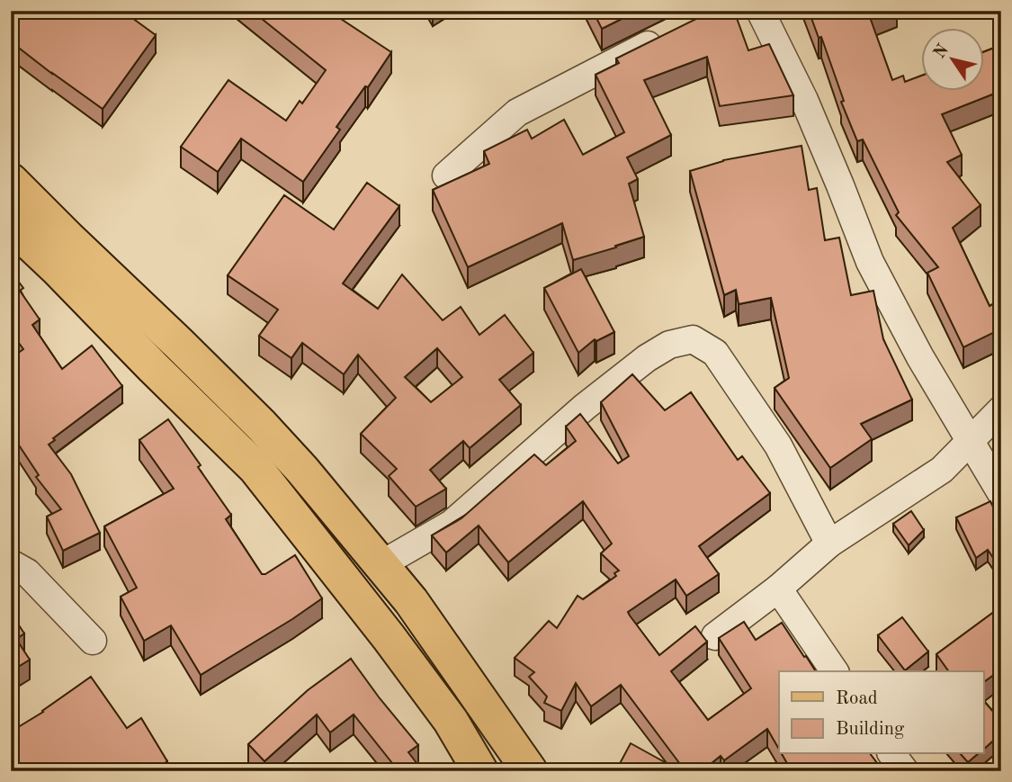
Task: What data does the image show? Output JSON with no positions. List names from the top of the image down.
{
  "legend": ["Road", "Building"],
  "north": "top left"
}
